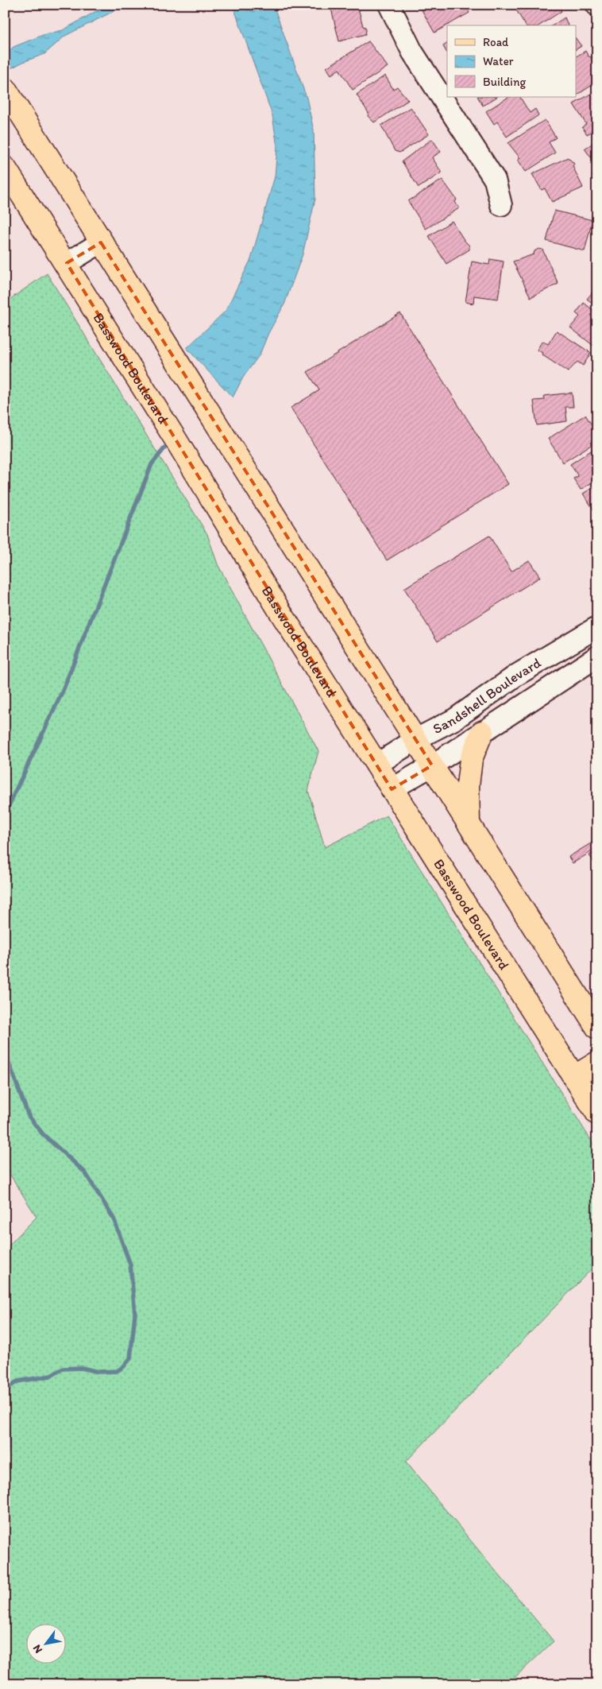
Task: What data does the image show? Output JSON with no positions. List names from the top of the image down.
{
  "streets": {
    "main road": ["Basswood Boulevard"],
    "street": ["Sandshell Boulevard"]
  },
  "crossings": [
    ["Basswood Boulevard", "Sandshell Boulevard"]
  ],
  "legend": ["Road", "Water", "Building"],
  "north": "bottom left"
}
